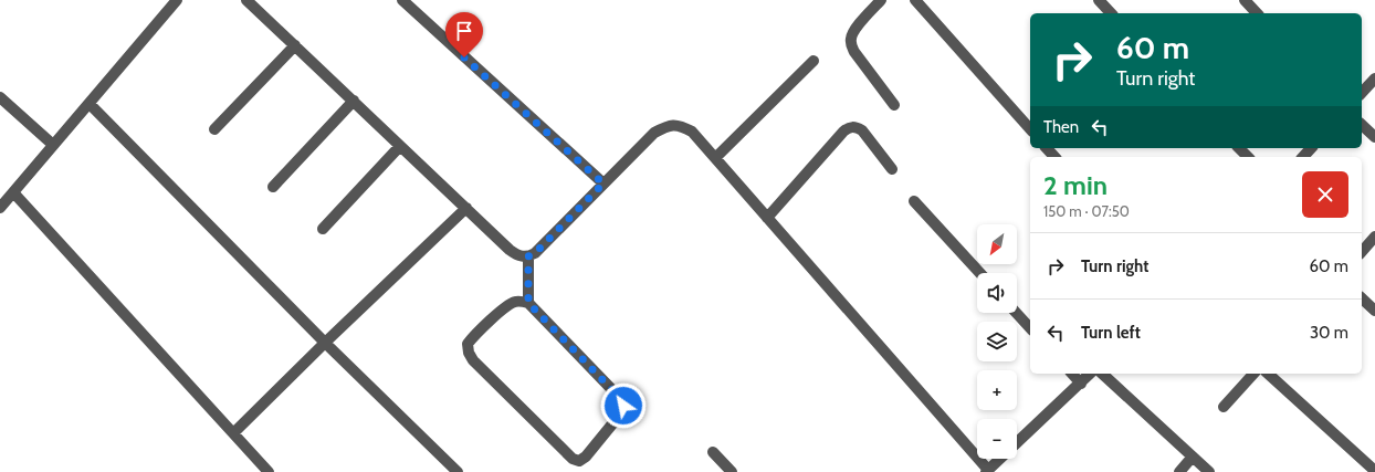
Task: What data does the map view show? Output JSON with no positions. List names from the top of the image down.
{
  "north": "bottom left",
  "page": {
    "turn": ["60 m", "Turn right"],
    "then": "Then",
    "heading": ["2 min", "150 m · 07:50"],
    "map_buttons": ["+", "−"],
    "list": [
      {
        "name": "Turn right",
        "value": "60 m"
      },
      {
        "name": "Turn left",
        "value": "30 m"
      }
    ]
  }
}
